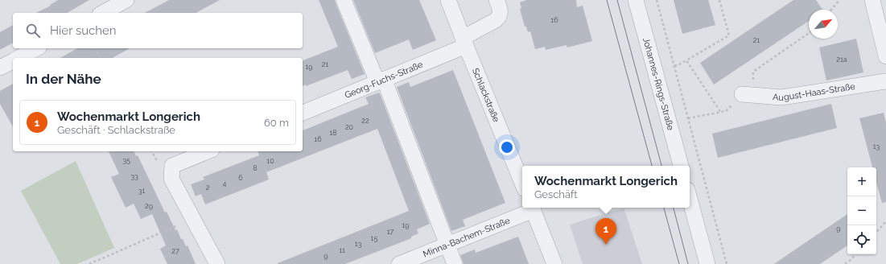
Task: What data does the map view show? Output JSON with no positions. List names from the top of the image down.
{
  "streets": {
    "street": [
      "Georg-Fuchs-Straße",
      "Johannes-Rings-Straße",
      "August-Haas-Straße",
      "Schlackstraße",
      "Minna-Bachem-Straße"
    ]
  },
  "crossings": [
    ["Georg-Fuchs-Straße", "Schlackstraße"]
  ],
  "house_numbers": [
    "16",
    "21",
    "21a",
    "21",
    "19",
    "22",
    "20",
    "18",
    "16",
    "13",
    "35",
    "10",
    "8",
    "33",
    "6",
    "4",
    "2",
    "31",
    "29",
    "19",
    "9",
    "17",
    "15",
    "13",
    "11",
    "27",
    "9"
  ],
  "north": "top right",
  "page": {
    "search": "Hier suchen",
    "heading": "In der Nähe",
    "list": [
      {
        "mark": "1",
        "name": "Wochenmarkt Longerich",
        "note": "Geschäft · Schlackstraße",
        "value": "60 m"
      }
    ],
    "popup": ["Wochenmarkt Longerich", "Geschäft"],
    "map_buttons": ["+", "−"],
    "pins": "1"
  }
}
